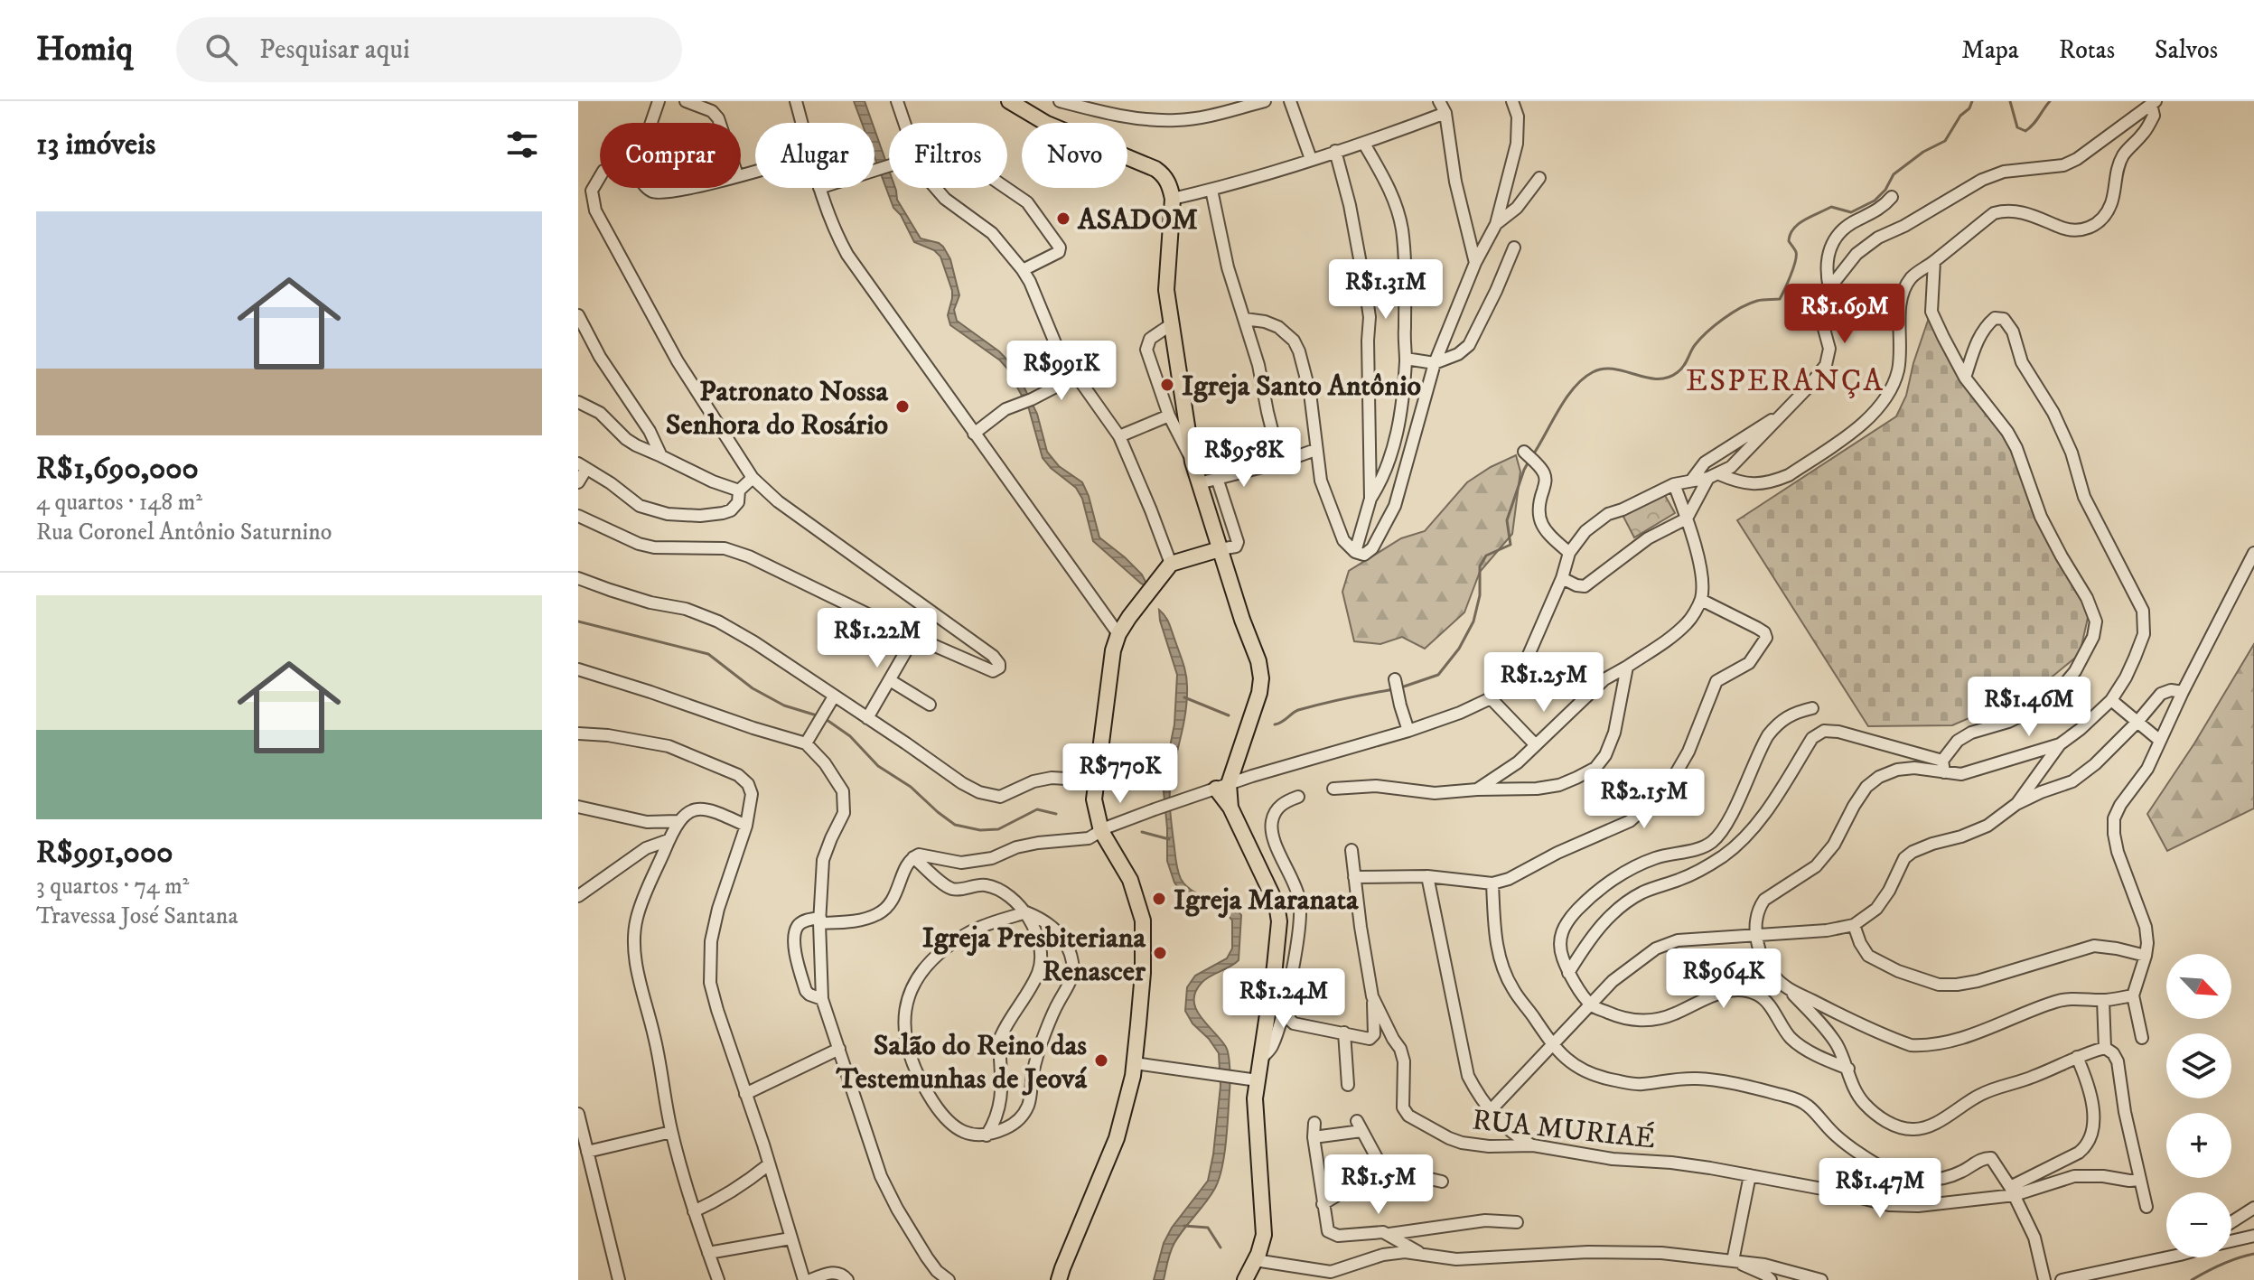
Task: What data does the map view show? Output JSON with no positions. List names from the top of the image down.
{
  "streets": {
    "street": ["RUA MURIAÉ"]
  },
  "districts": ["ESPERANÇA"],
  "places": [
    "ASADOM",
    "Igreja Santo Antônio",
    "Patronato Nossa Senhora do Rosário",
    "Igreja Maranata",
    "Igreja Presbiteriana Renascer",
    "Salão do Reino das Testemunhas de Jeová"
  ],
  "north": "bottom right",
  "page": {
    "header": "Homiq",
    "search": "Pesquisar aqui",
    "nav": ["Mapa", "Rotas", "Salvos"],
    "heading": "13 imóveis",
    "chip": [
      "Comprar",
      "Alugar",
      "Filtros",
      "Novo"
    ],
    "list": [
      {
        "name": "R$1,690,000",
        "note": "4 quartos · 148 m² · Rua Coronel Antônio Saturnino"
      },
      {
        "name": "R$991,000",
        "note": "3 quartos · 74 m² · Travessa José Santana"
      }
    ],
    "price": [
      "R$1.31M",
      "R$1.69M",
      "R$991K",
      "R$958K",
      "R$1.22M",
      "R$1.25M",
      "R$1.46M",
      "R$770K",
      "R$2.15M",
      "R$964K",
      "R$1.24M",
      "R$1.5M",
      "R$1.47M"
    ],
    "map_buttons": ["+", "−"]
  }
}
